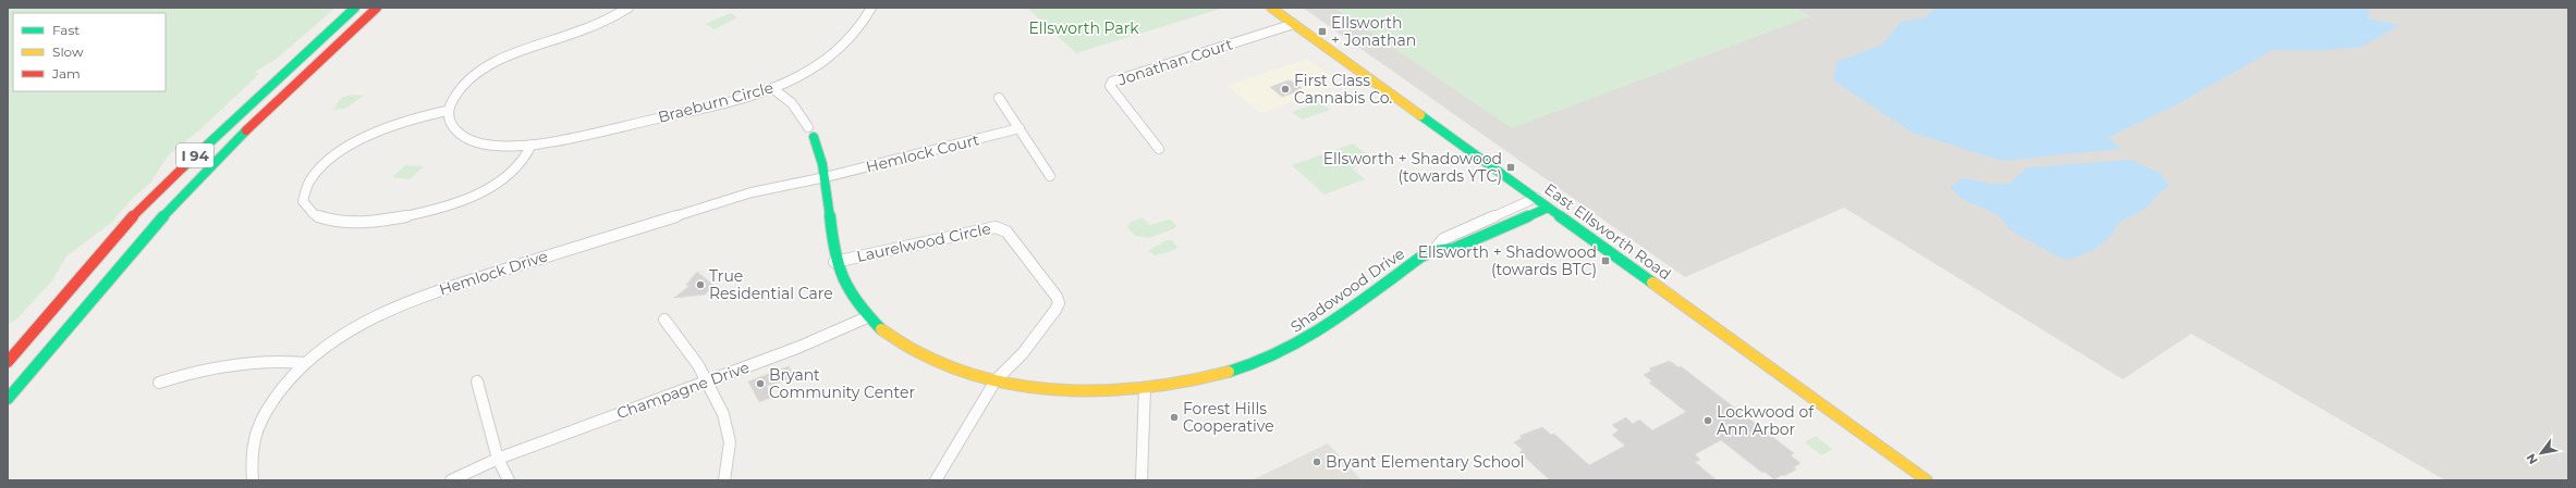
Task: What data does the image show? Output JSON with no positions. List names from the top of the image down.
{
  "streets": {
    "main road": ["I 94", "East Ellsworth Road", "Shadowood Drive"],
    "street": [
      "Jonathan Court",
      "Braeburn Circle",
      "Hemlock Court",
      "Laurelwood Circle",
      "Hemlock Drive",
      "Champagne Drive"
    ]
  },
  "crossings": [
    ["Jonathan Court", "East Ellsworth Road"],
    ["Hemlock Court", "Hemlock Drive"],
    ["Hemlock Court", "Shadowood Drive"],
    ["East Ellsworth Road", "Shadowood Drive"],
    ["Laurelwood Circle", "Shadowood Drive"],
    ["Hemlock Drive", "Shadowood Drive"],
    ["Shadowood Drive", "Champagne Drive"]
  ],
  "parks": ["Ellsworth Park"],
  "places": {
    "transit": ["Ellsworth + Jonathan", "Ellsworth + Shadowood (towards YTC)", "Ellsworth + Shadowood (towards BTC)"],
    "other": [
      "First Class Cannabis Co.",
      "True Residential Care",
      "Bryant Community Center",
      "Forest Hills Cooperative",
      "Lockwood of Ann Arbor",
      "Bryant Elementary School"
    ]
  },
  "legend": ["Fast", "Slow", "Jam"],
  "north": "bottom left"
}
